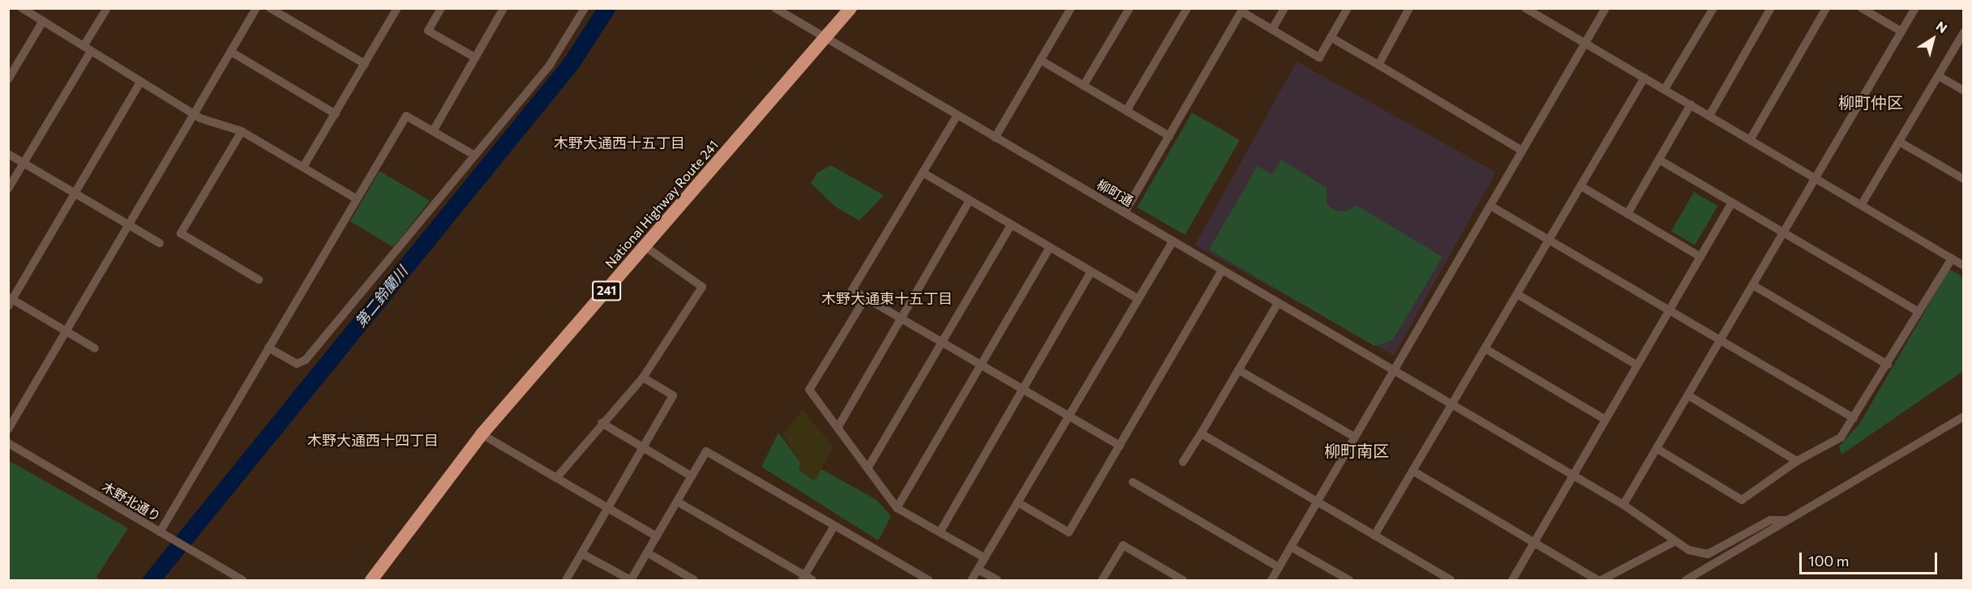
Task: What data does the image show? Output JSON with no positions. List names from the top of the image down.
{
  "streets": {
    "highway": ["National Highway Route 241", "241"],
    "street": ["柳町通", "木野北通り"]
  },
  "crossings": [
    ["柳町通", "National Highway Route 241"]
  ],
  "districts": [
    "柳町仲区",
    "木野大通西十五丁目",
    "木野大通東十五丁目",
    "木野大通西十四丁目",
    "柳町南区"
  ],
  "water": ["第二鈴蘭川"],
  "scale_bar": "100 m",
  "north": "top right"
}
